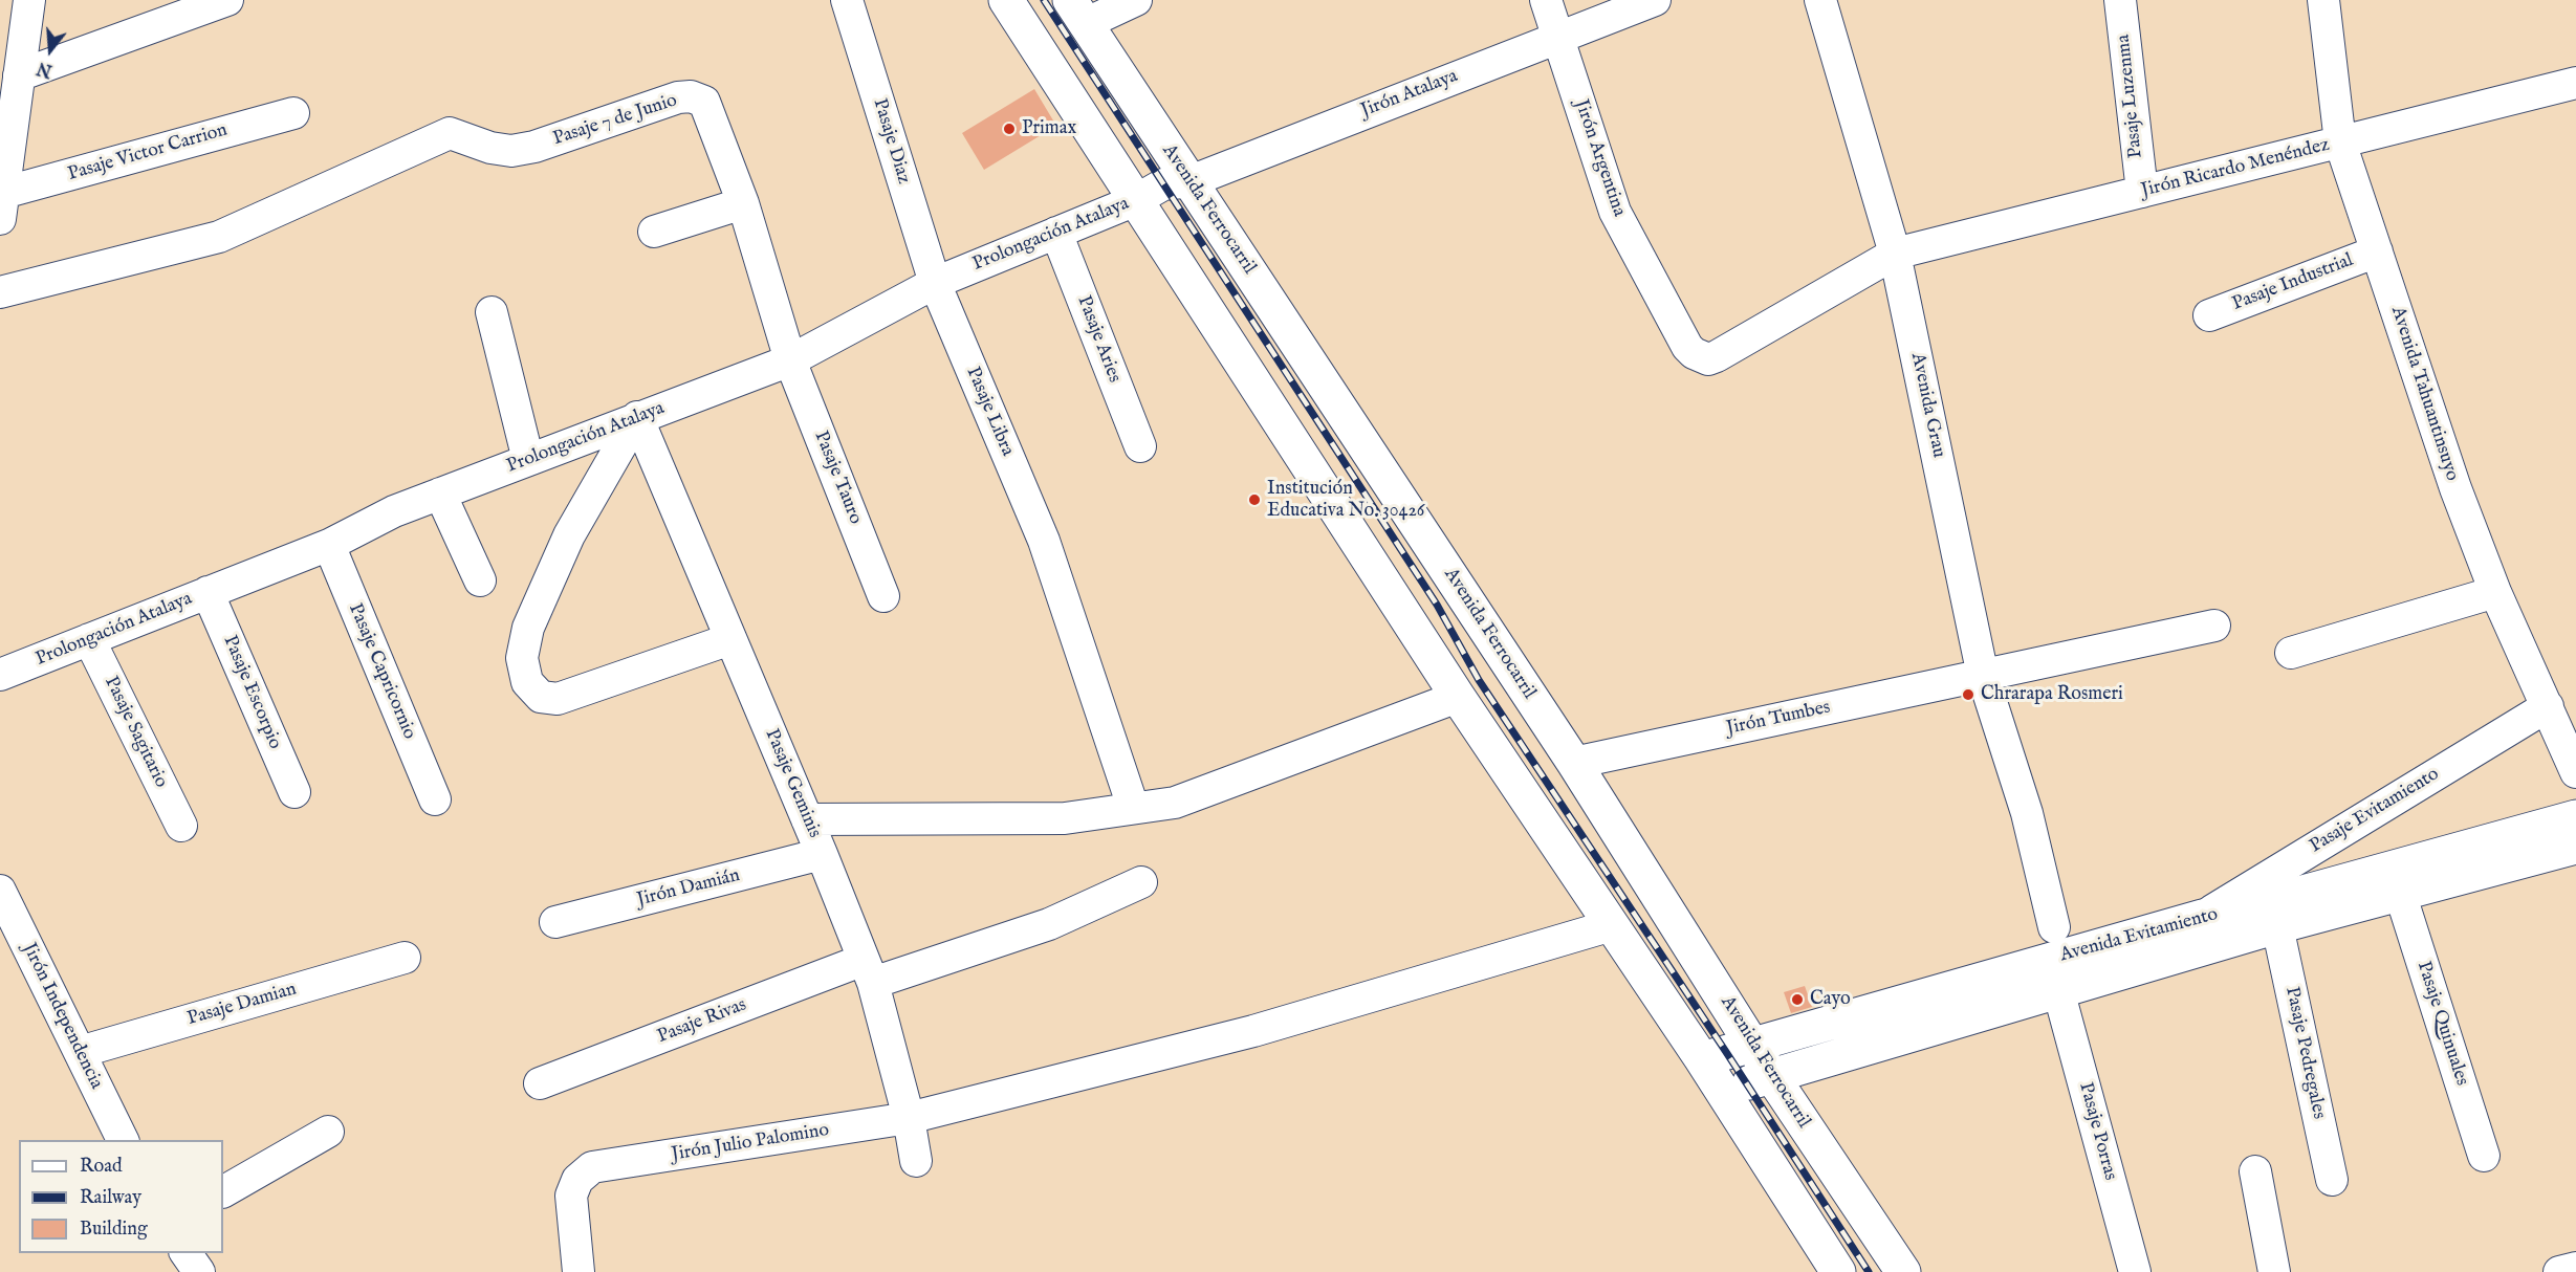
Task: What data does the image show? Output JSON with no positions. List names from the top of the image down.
{
  "streets": {
    "main road": ["Avenida Ferrocarril", "Avenida Evitamiento"],
    "street": [
      "Jirón Atalaya",
      "Pasaje Luzenma",
      "Pasaje 7 de Junio",
      "Pasaje Diaz",
      "Pasaje Victor Carrion",
      "Jirón Argentina",
      "Jirón Ricardo Menéndez",
      "Prolongación Atalaya",
      "Pasaje Industrial",
      "Pasaje Aries",
      "Avenida Tahuantinsuyo",
      "Avenida Grau",
      "Pasaje Libra",
      "Pasaje Tauro",
      "Pasaje Capricornio",
      "Pasaje Escorpio",
      "Jirón Tumbes",
      "Pasaje Sagitario",
      "Pasaje Geminis",
      "Pasaje Evitamiento",
      "Jirón Damián",
      "Pasaje Damian",
      "Jirón Independencia",
      "Pasaje Rivas",
      "Pasaje Quinuales",
      "Pasaje Pedregales",
      "Pasaje Porras",
      "Jirón Julio Palomino"
    ]
  },
  "crossings": [
    ["Jirón Atalaya", "Jirón Argentina"],
    ["Jirón Atalaya", "Avenida Ferrocarril"],
    ["Jirón Atalaya", "Prolongación Atalaya"],
    ["Pasaje Luzenma", "Jirón Ricardo Menéndez"],
    ["Pasaje 7 de Junio", "Prolongación Atalaya"],
    ["Pasaje 7 de Junio", "Pasaje Tauro"],
    ["Pasaje Diaz", "Prolongación Atalaya"],
    ["Pasaje Diaz", "Pasaje Libra"],
    ["Jirón Argentina", "Jirón Ricardo Menéndez"],
    ["Jirón Ricardo Menéndez", "Avenida Tahuantinsuyo"],
    ["Jirón Ricardo Menéndez", "Avenida Grau"],
    ["Avenida Ferrocarril", "Prolongación Atalaya"],
    ["Avenida Ferrocarril", "Jirón Tumbes"],
    ["Avenida Ferrocarril", "Avenida Evitamiento"],
    ["Avenida Ferrocarril", "Jirón Julio Palomino"],
    ["Prolongación Atalaya", "Pasaje Aries"],
    ["Prolongación Atalaya", "Pasaje Libra"],
    ["Prolongación Atalaya", "Pasaje Tauro"],
    ["Prolongación Atalaya", "Pasaje Capricornio"],
    ["Prolongación Atalaya", "Pasaje Escorpio"],
    ["Prolongación Atalaya", "Pasaje Sagitario"],
    ["Prolongación Atalaya", "Pasaje Geminis"],
    ["Pasaje Industrial", "Avenida Tahuantinsuyo"],
    ["Avenida Tahuantinsuyo", "Pasaje Evitamiento"],
    ["Avenida Grau", "Jirón Tumbes"],
    ["Pasaje Geminis", "Jirón Damián"],
    ["Pasaje Geminis", "Pasaje Rivas"],
    ["Pasaje Geminis", "Jirón Julio Palomino"],
    ["Pasaje Evitamiento", "Avenida Evitamiento"],
    ["Avenida Evitamiento", "Pasaje Quinuales"],
    ["Avenida Evitamiento", "Pasaje Pedregales"],
    ["Avenida Evitamiento", "Pasaje Porras"],
    ["Pasaje Damian", "Jirón Independencia"]
  ],
  "places": [
    "Primax",
    "Institución Educativa No. 30426",
    "Chrarapa Rosmeri",
    "Cayo"
  ],
  "legend": ["Road", "Railway", "Building"],
  "north": "bottom"
}
